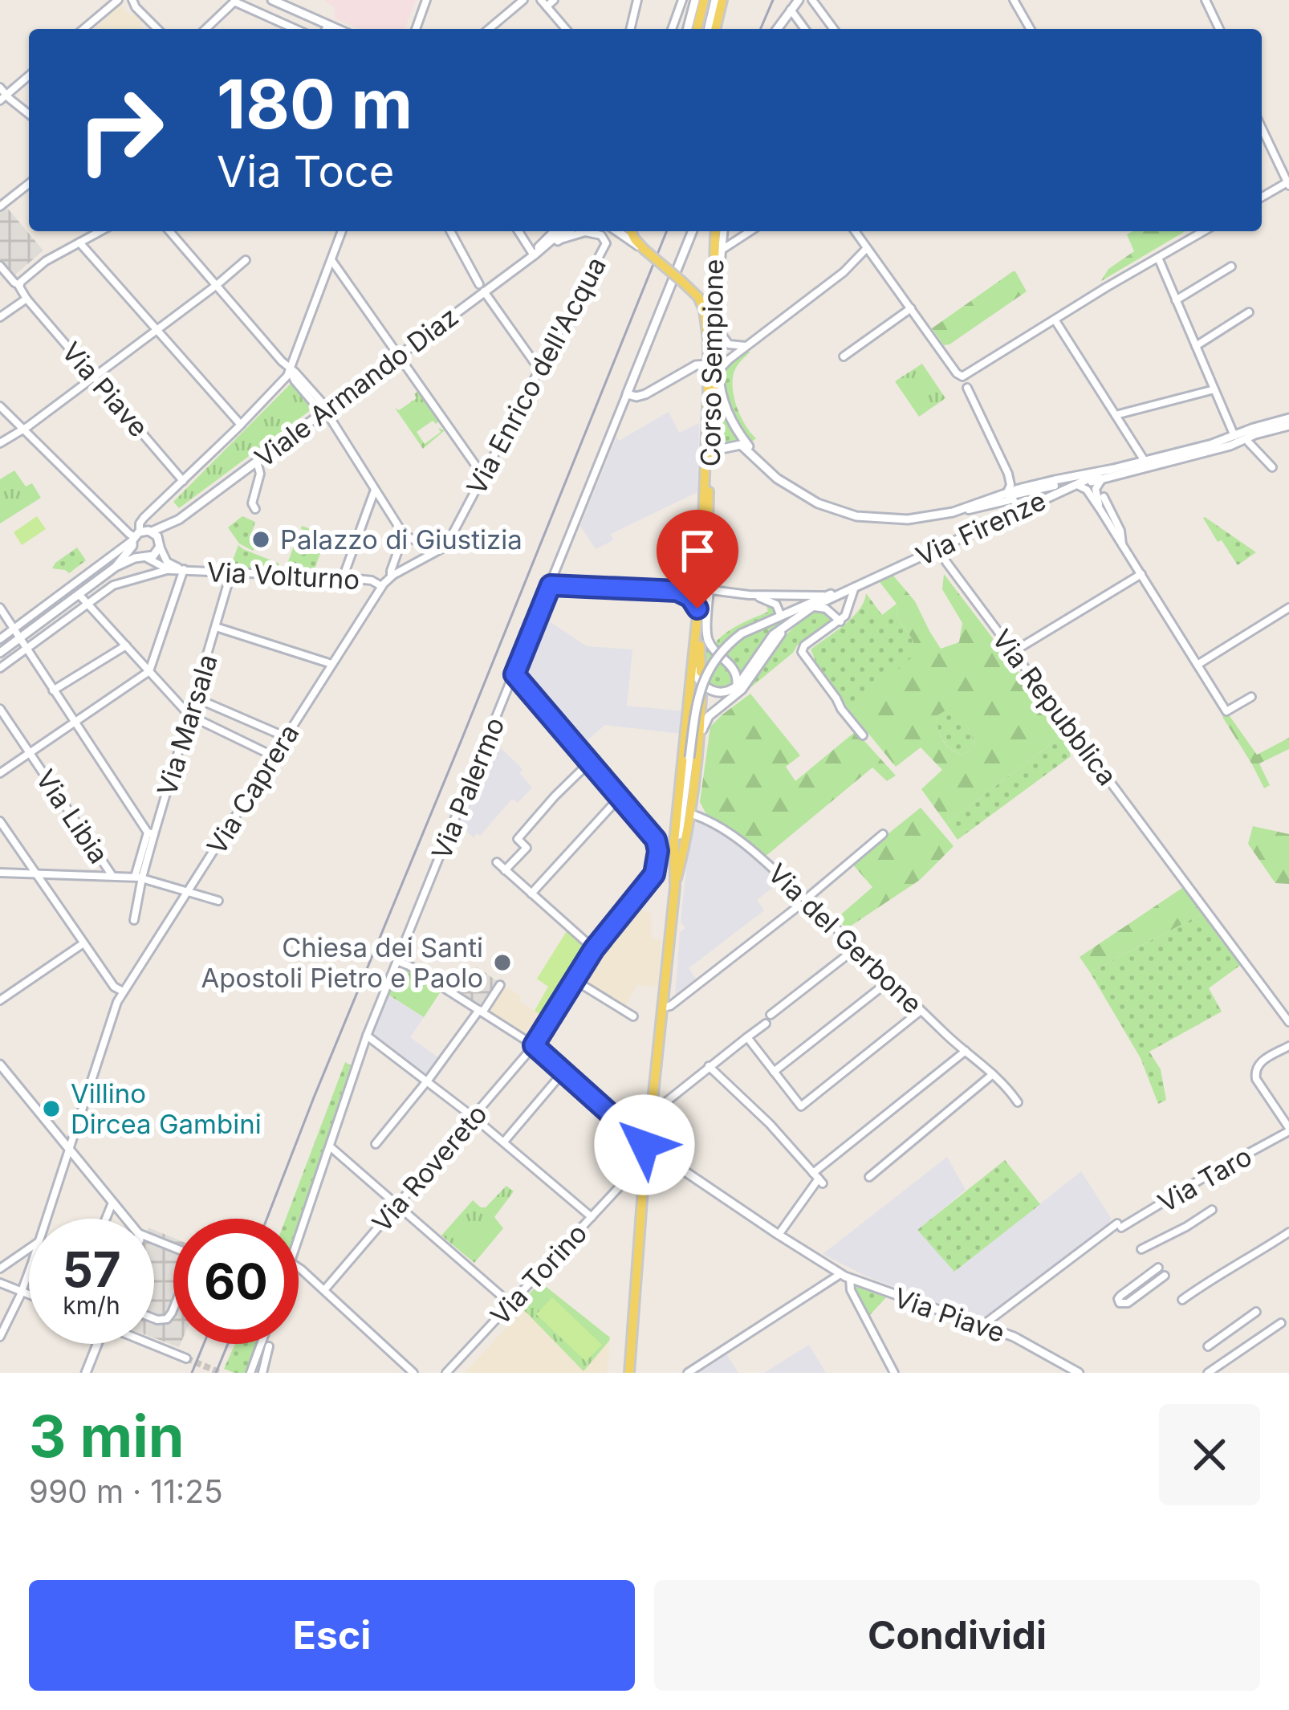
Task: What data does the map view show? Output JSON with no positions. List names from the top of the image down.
{
  "streets": {
    "main road": [
      "Corso Sempione",
      "Viale Armando Diaz",
      "Via Piave",
      "Via Firenze",
      "Via Palermo"
    ],
    "street": [
      "Via Enrico dell'Acqua",
      "Via Volturno",
      "Via Repubblica",
      "Via Marsala",
      "Via Caprera",
      "Via Libia",
      "Via del Gerbone",
      "Via Rovereto",
      "Via Taro",
      "Via Torino"
    ]
  },
  "crossings": [
    ["Corso Sempione", "Via Piave"],
    ["Corso Sempione", "Via del Gerbone"],
    ["Corso Sempione", "Via Torino"],
    ["Via Piave", "Via Taro"],
    ["Via Piave", "Via Torino"],
    ["Via Firenze", "Via Repubblica"],
    ["Via Volturno", "Via Marsala"],
    ["Via Volturno", "Via Caprera"]
  ],
  "places": ["Palazzo di Giustizia", "Chiesa dei Santi Apostoli Pietro e Paolo", "Villino Dircea Gambini"],
  "page": {
    "turn": ["180 m", "Via Toce"],
    "speed": "57 km/h",
    "limit": "60",
    "heading": ["3 min", "990 m · 11:25"],
    "buttons": ["Esci", "Condividi"]
  }
}
